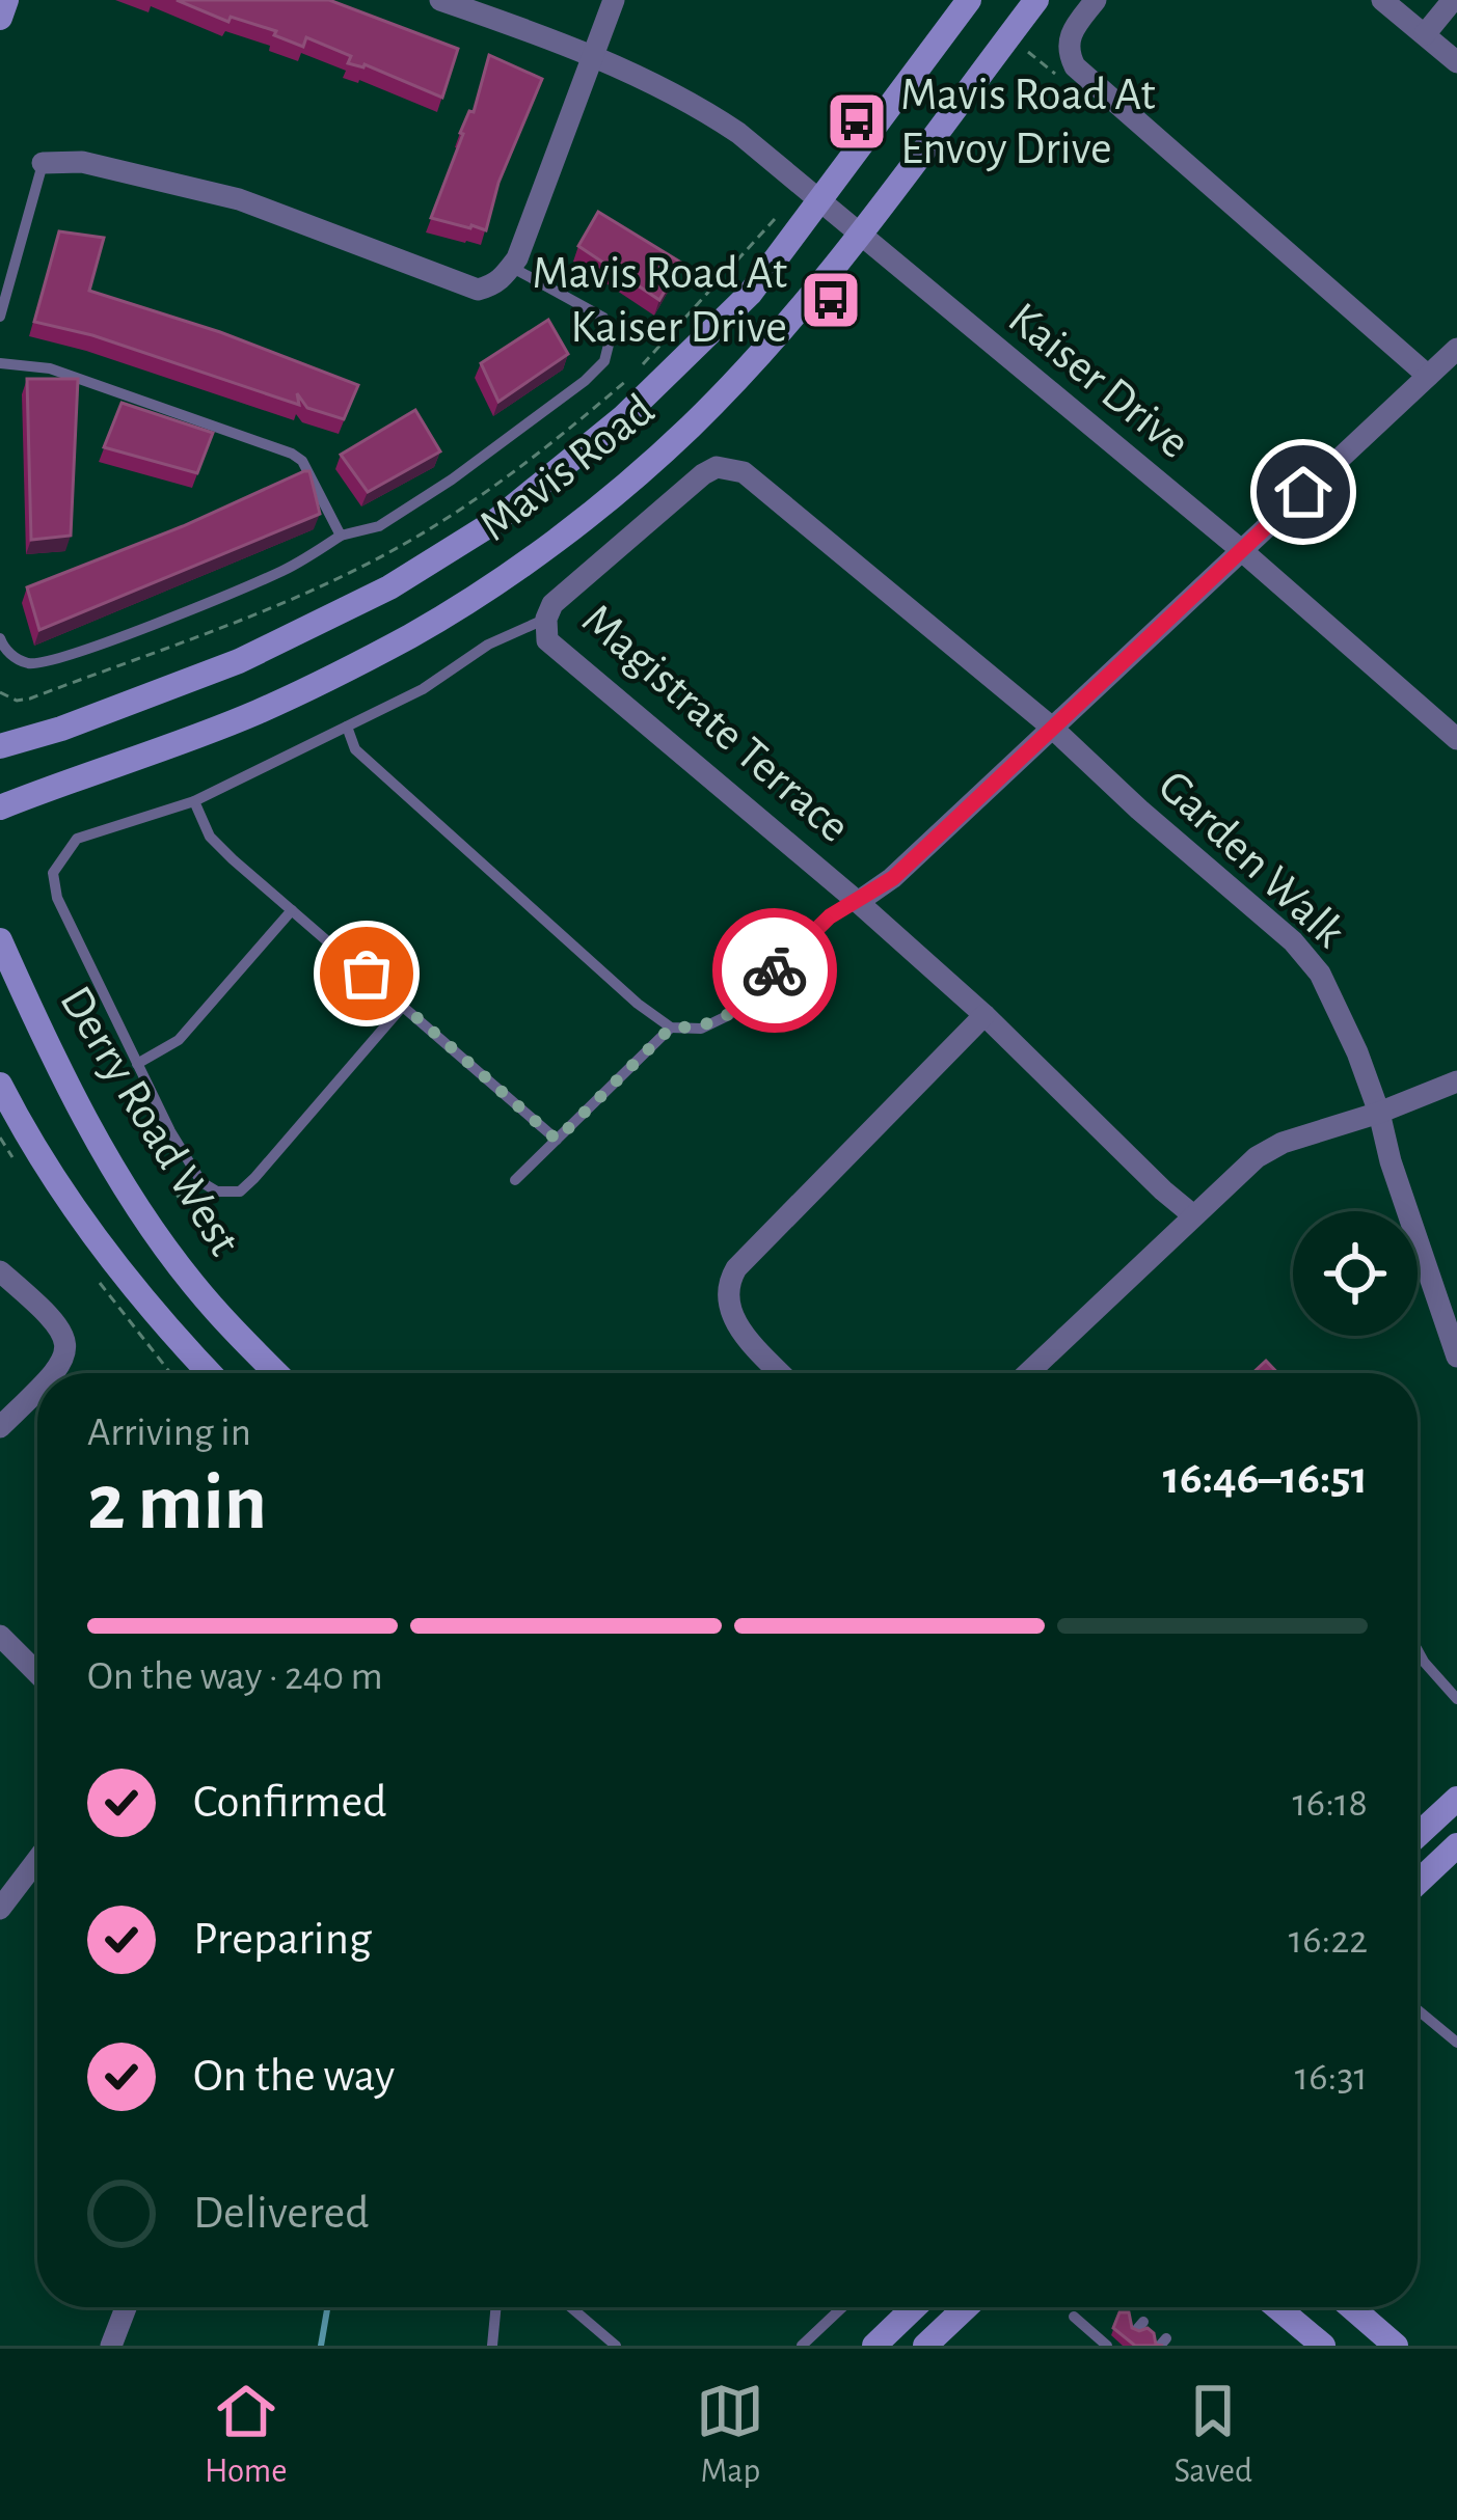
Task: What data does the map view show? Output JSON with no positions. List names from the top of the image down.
{
  "streets": {
    "main road": ["Mavis Road", "Derry Road West"],
    "street": ["Kaiser Drive", "Magistrate Terrace", "Garden Walk"]
  },
  "crossings": [
    ["Kaiser Drive", "Mavis Road"],
    ["Kaiser Drive", "Magistrate Terrace"],
    ["Magistrate Terrace", "Garden Walk"]
  ],
  "places": {
    "bus stop": ["Mavis Road At Envoy Drive", "Mavis Road At Kaiser Drive"]
  },
  "page": {
    "heading": ["2 min", "Arriving in", "16:46–16:51"],
    "bar": "On the way · 240 m",
    "list": [
      ["Confirmed", "16:18"],
      ["Preparing", "16:22"],
      ["On the way", "16:31"],
      "Delivered"
    ],
    "tabs": ["Home", "Map", "Saved"]
  }
}
